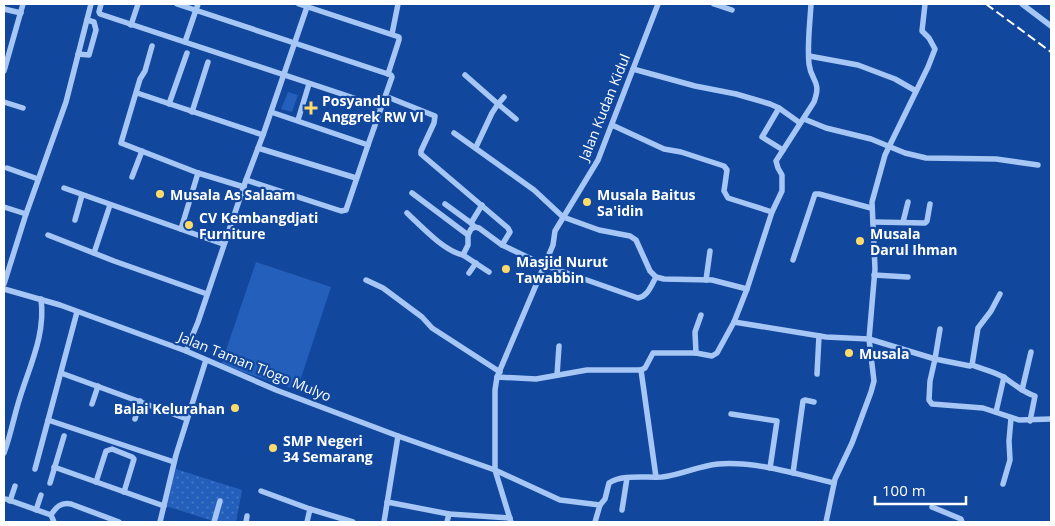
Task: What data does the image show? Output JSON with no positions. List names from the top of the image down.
{
  "streets": {
    "street": ["Jalan Kudan Kidul", "Jalan Taman Tlogo Mulyo"]
  },
  "crossings": [
    ["Jalan Kudan Kidul", "Jalan Taman Tlogo Mulyo"]
  ],
  "places": {
    "health": ["Posyandu Anggrek RW VI"],
    "other": [
      "Musala As Salaam",
      "Musala Baitus Sa'idin",
      "CV Kembangdjati Furniture",
      "Musala Darul Ihman",
      "Masjid Nurut Tawabbin",
      "Musala",
      "Balai Kelurahan",
      "SMP Negeri 34 Semarang"
    ]
  },
  "scale_bar": "100 m"
}
